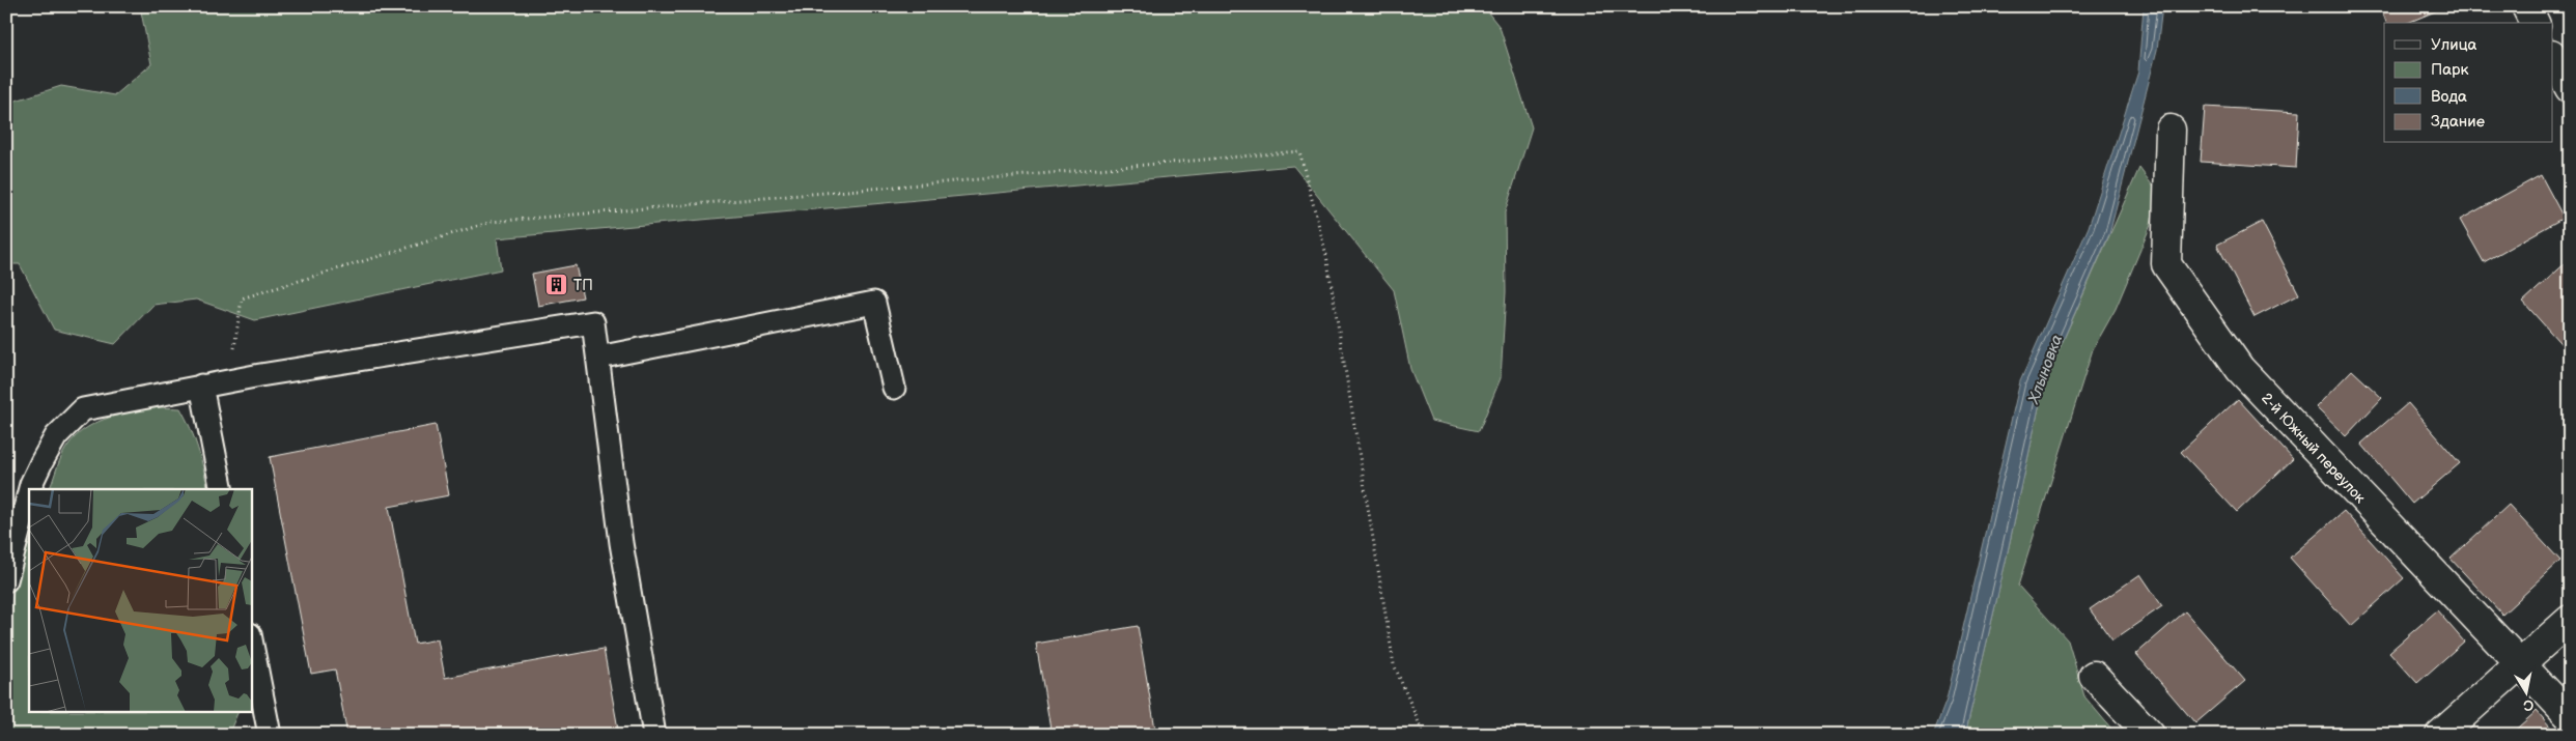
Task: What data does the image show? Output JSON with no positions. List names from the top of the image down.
{
  "streets": {
    "street": ["2-й Южный переулок"]
  },
  "water": ["Хлыновка"],
  "places": {
    "building": ["ТП"]
  },
  "legend": [
    "Улица",
    "Парк",
    "Вода",
    "Здание"
  ],
  "north": "bottom"
}
